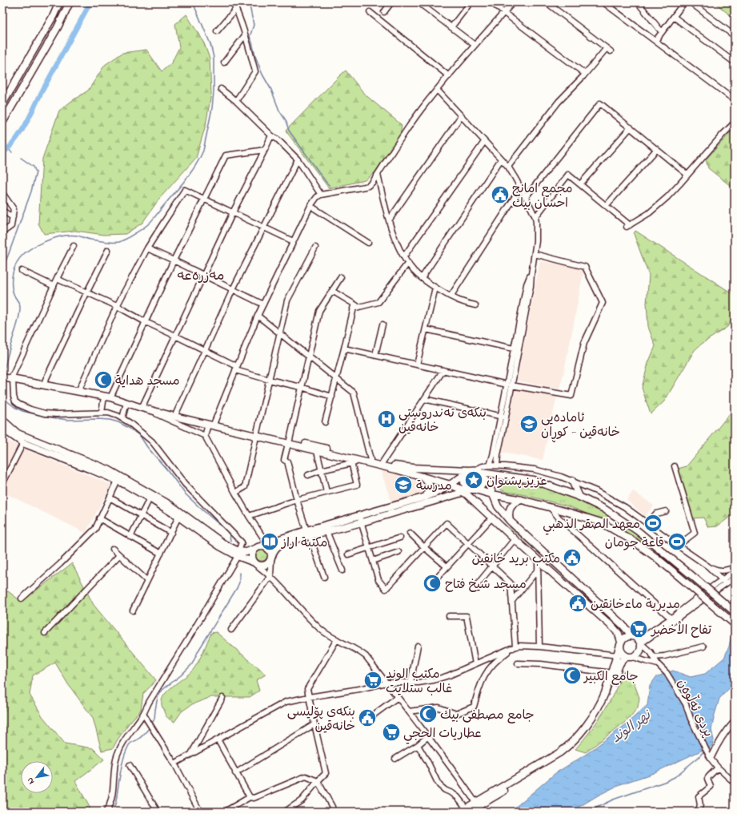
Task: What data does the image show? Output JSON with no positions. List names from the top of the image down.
{
  "streets": {
    "street": ["پردی ئەڵوەن"]
  },
  "districts": ["مەزرەعە"],
  "water": ["نهر الوند"],
  "places": {
    "public building": [
      "مجمع امانج احسان بيك",
      "مكتب بريد خانقين",
      "مديرية ماءخانقين",
      "بنکەی پۆلیسی خانەقین"
    ],
    "mosque": [
      "مسجد هداية",
      "مسجد شيخ فتاح",
      "جامع الكبير",
      "جامع مصطفى بيك"
    ],
    "hospital": ["بنکەی تەندروستی خانەقین"],
    "school or university": ["ئامادەیی خانەقین - کوڕان", "مدرسة"],
    "place": ["عزيز پشتوان"],
    "sports": ["معهد الصقر الذهبي", "قاعة جومان"],
    "library": ["مكتبة اراز"],
    "supermarket": ["تفاح الأخضر", "مكتب الوند غالب ستلايت", "عطاريات الحجي"]
  },
  "north": "bottom left"
}
